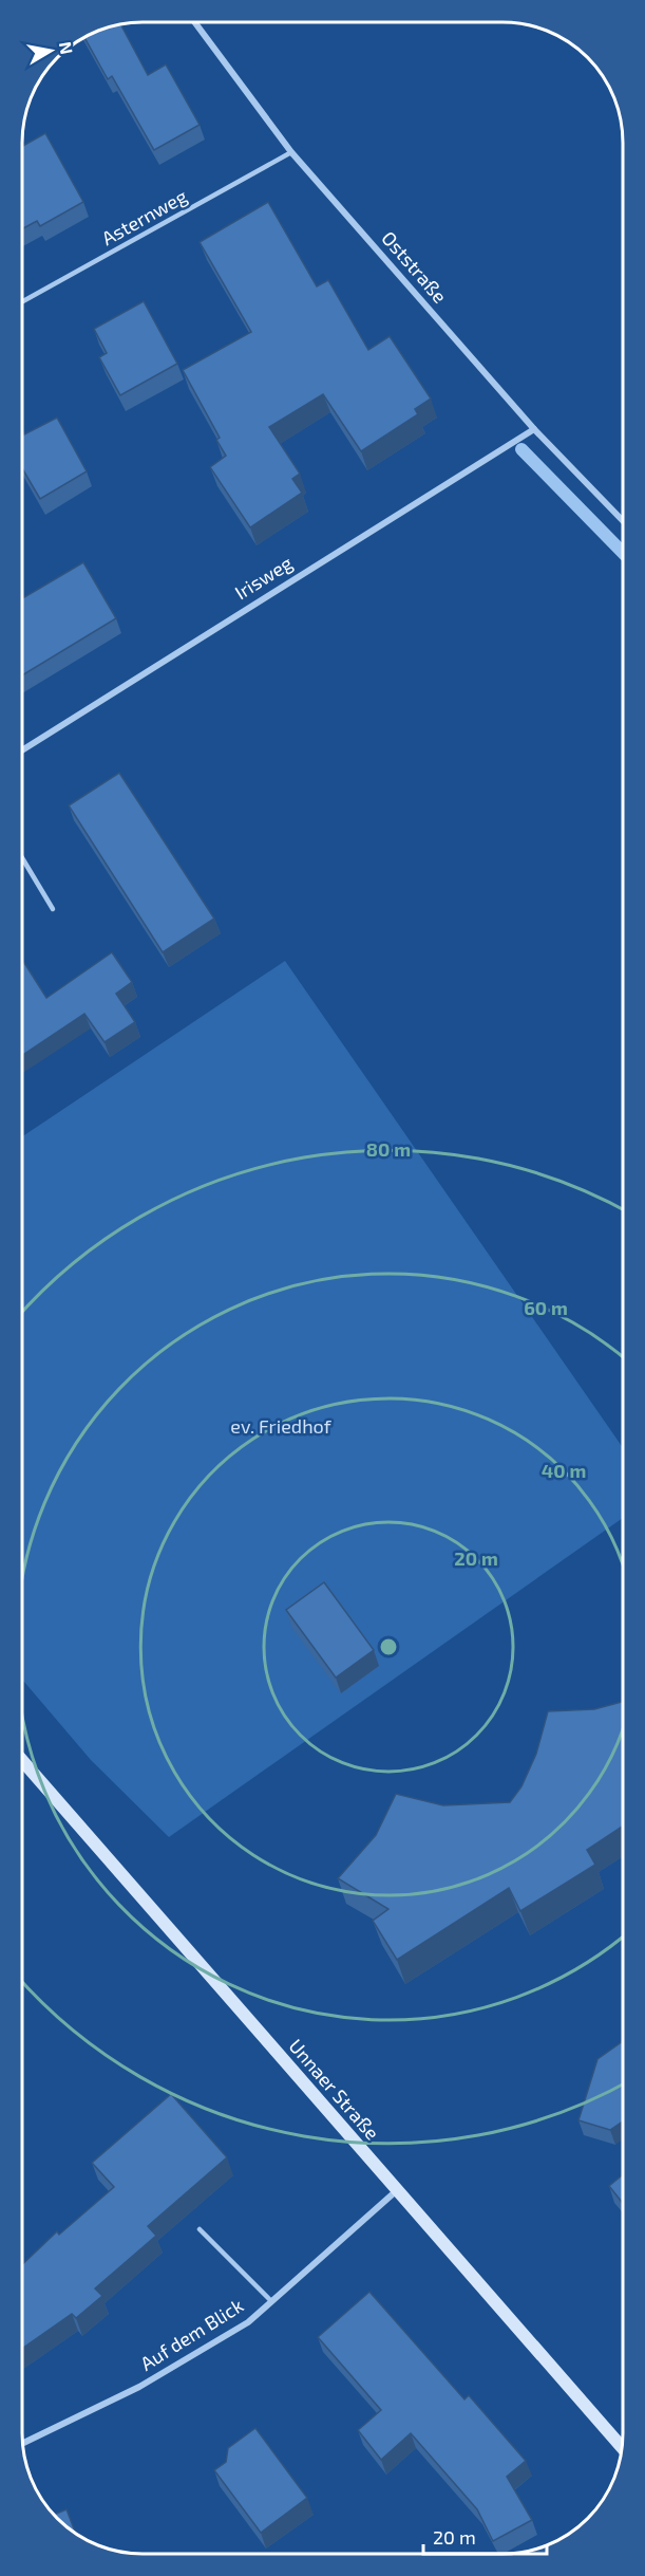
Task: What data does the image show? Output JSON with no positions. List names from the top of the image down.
{
  "streets": {
    "main road": ["Unnaer Straße"],
    "street": ["Oststraße", "Irisweg", "Auf dem Blick"],
    "lane": ["Asternweg"]
  },
  "crossings": [
    ["Asternweg", "Oststraße"],
    ["Oststraße", "Irisweg"],
    ["Unnaer Straße", "Auf dem Blick"]
  ],
  "parks": ["ev. Friedhof"],
  "scale_bar": "20 m",
  "north": "right",
  "rings": [
    "80 m",
    "60 m",
    "40 m",
    "20 m"
  ]
}
